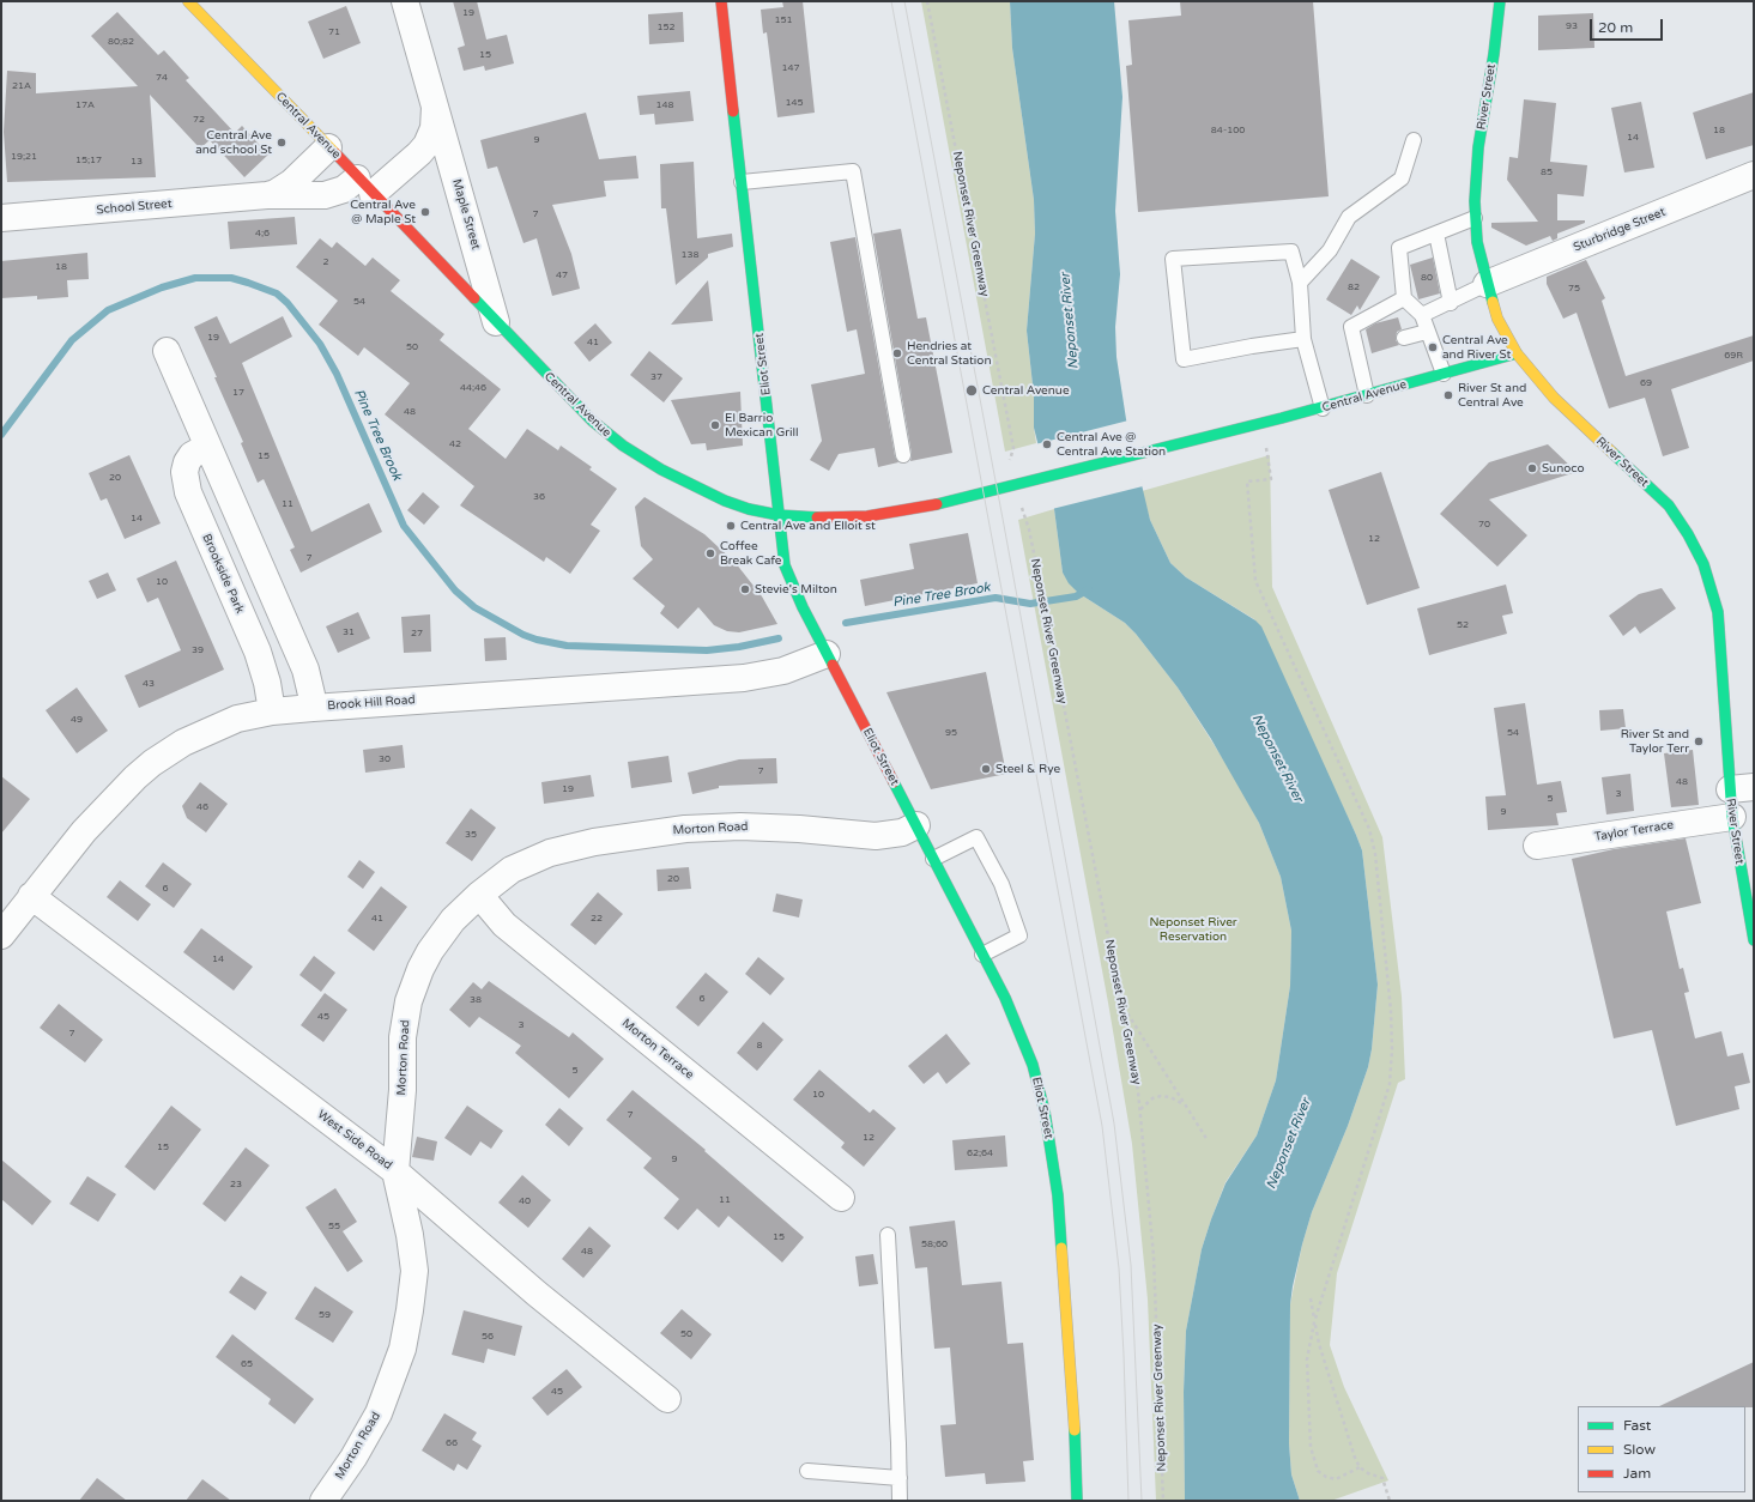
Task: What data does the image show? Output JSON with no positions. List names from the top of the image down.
{
  "streets": {
    "street": [
      "River Street",
      "Central Avenue",
      "School Street",
      "Maple Street",
      "Sturbridge Street",
      "Eliot Street",
      "Brookside Park",
      "Brook Hill Road",
      "Morton Road",
      "Taylor Terrace",
      "Morton Terrace",
      "West Side Road"
    ],
    "path": ["Neponset River Greenway"]
  },
  "crossings": [
    ["River Street", "Central Avenue"],
    ["River Street", "Sturbridge Street"],
    ["River Street", "Taylor Terrace"],
    ["Central Avenue", "School Street"],
    ["Central Avenue", "Maple Street"],
    ["Central Avenue", "Eliot Street"],
    ["School Street", "Maple Street"],
    ["Eliot Street", "Brook Hill Road"],
    ["Eliot Street", "Morton Road"],
    ["Brookside Park", "Brook Hill Road"],
    ["Brook Hill Road", "West Side Road"],
    ["Morton Road", "Morton Terrace"],
    ["Morton Road", "West Side Road"]
  ],
  "water": ["Neponset River", "Pine Tree Brook"],
  "parks": ["Neponset River Reservation"],
  "places": [
    "Central Ave and school St",
    "Central Ave @ Maple St",
    "Central Ave and River St",
    "Hendries at Central Station",
    "Central Avenue",
    "River St and Central Ave",
    "El Barrio Mexican Grill",
    "Central Ave @ Central Ave Station",
    "Sunoco",
    "Central Ave and Elloit st",
    "Coffee Break Cafe",
    "Stevie's Milton",
    "River St and Taylor Terr",
    "Steel & Rye"
  ],
  "house_numbers": [
    "19",
    "151",
    "93",
    "152",
    "71",
    "80;82",
    "15",
    "147",
    "74",
    "21A",
    "145",
    "17A",
    "148",
    "72",
    "84-100",
    "18",
    "14",
    "9",
    "19;21",
    "15;17",
    "13",
    "85",
    "7",
    "4;6",
    "138",
    "2",
    "18",
    "47",
    "80",
    "82",
    "75",
    "54",
    "19",
    "41",
    "50",
    "69R",
    "37",
    "69",
    "44;46",
    "17",
    "48",
    "42",
    "15",
    "20",
    "36",
    "11",
    "14",
    "70",
    "12",
    "7",
    "10",
    "52",
    "31",
    "27",
    "39",
    "43",
    "49",
    "95",
    "54",
    "30",
    "7",
    "48",
    "19",
    "3",
    "5",
    "46",
    "9",
    "35",
    "20",
    "6",
    "41",
    "22",
    "14",
    "6",
    "38",
    "45",
    "3",
    "7",
    "8",
    "5",
    "10",
    "7",
    "12",
    "15",
    "62;64",
    "9",
    "23",
    "11",
    "40",
    "55",
    "15",
    "58;60",
    "48",
    "59",
    "50",
    "56",
    "65",
    "45",
    "66"
  ],
  "legend": ["Fast", "Slow", "Jam"],
  "scale_bar": "20 m"
}
